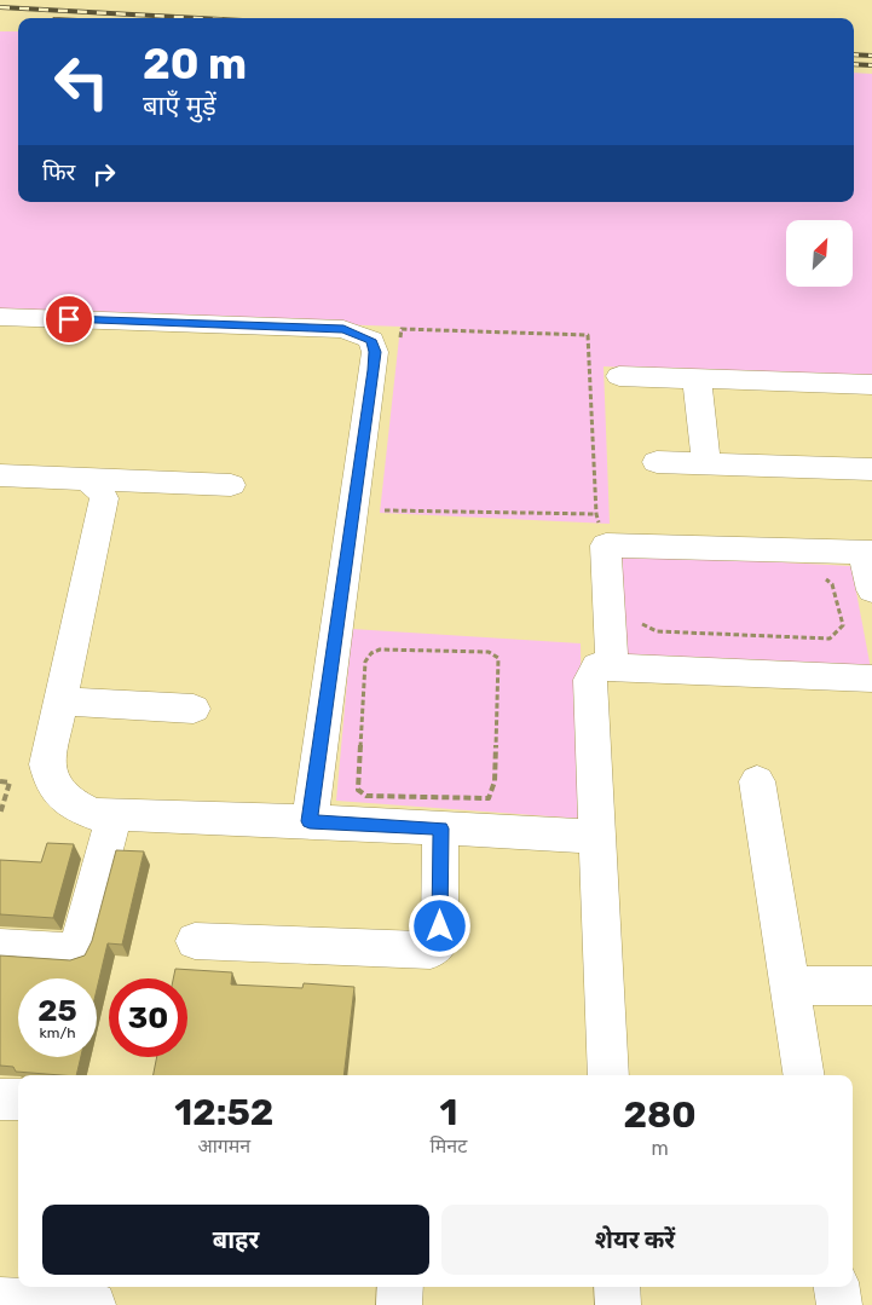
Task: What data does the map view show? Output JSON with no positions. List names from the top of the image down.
{
  "north": "top right",
  "page": {
    "turn": ["20 m", "बाएँ मुड़ें"],
    "then": "फिर",
    "speed": "25 km/h",
    "limit": "30",
    "eta": [
      "12:52",
      "आगमन",
      "1",
      "मिनट",
      "280",
      "m"
    ],
    "buttons": ["बाहर", "शेयर करें"]
  }
}
